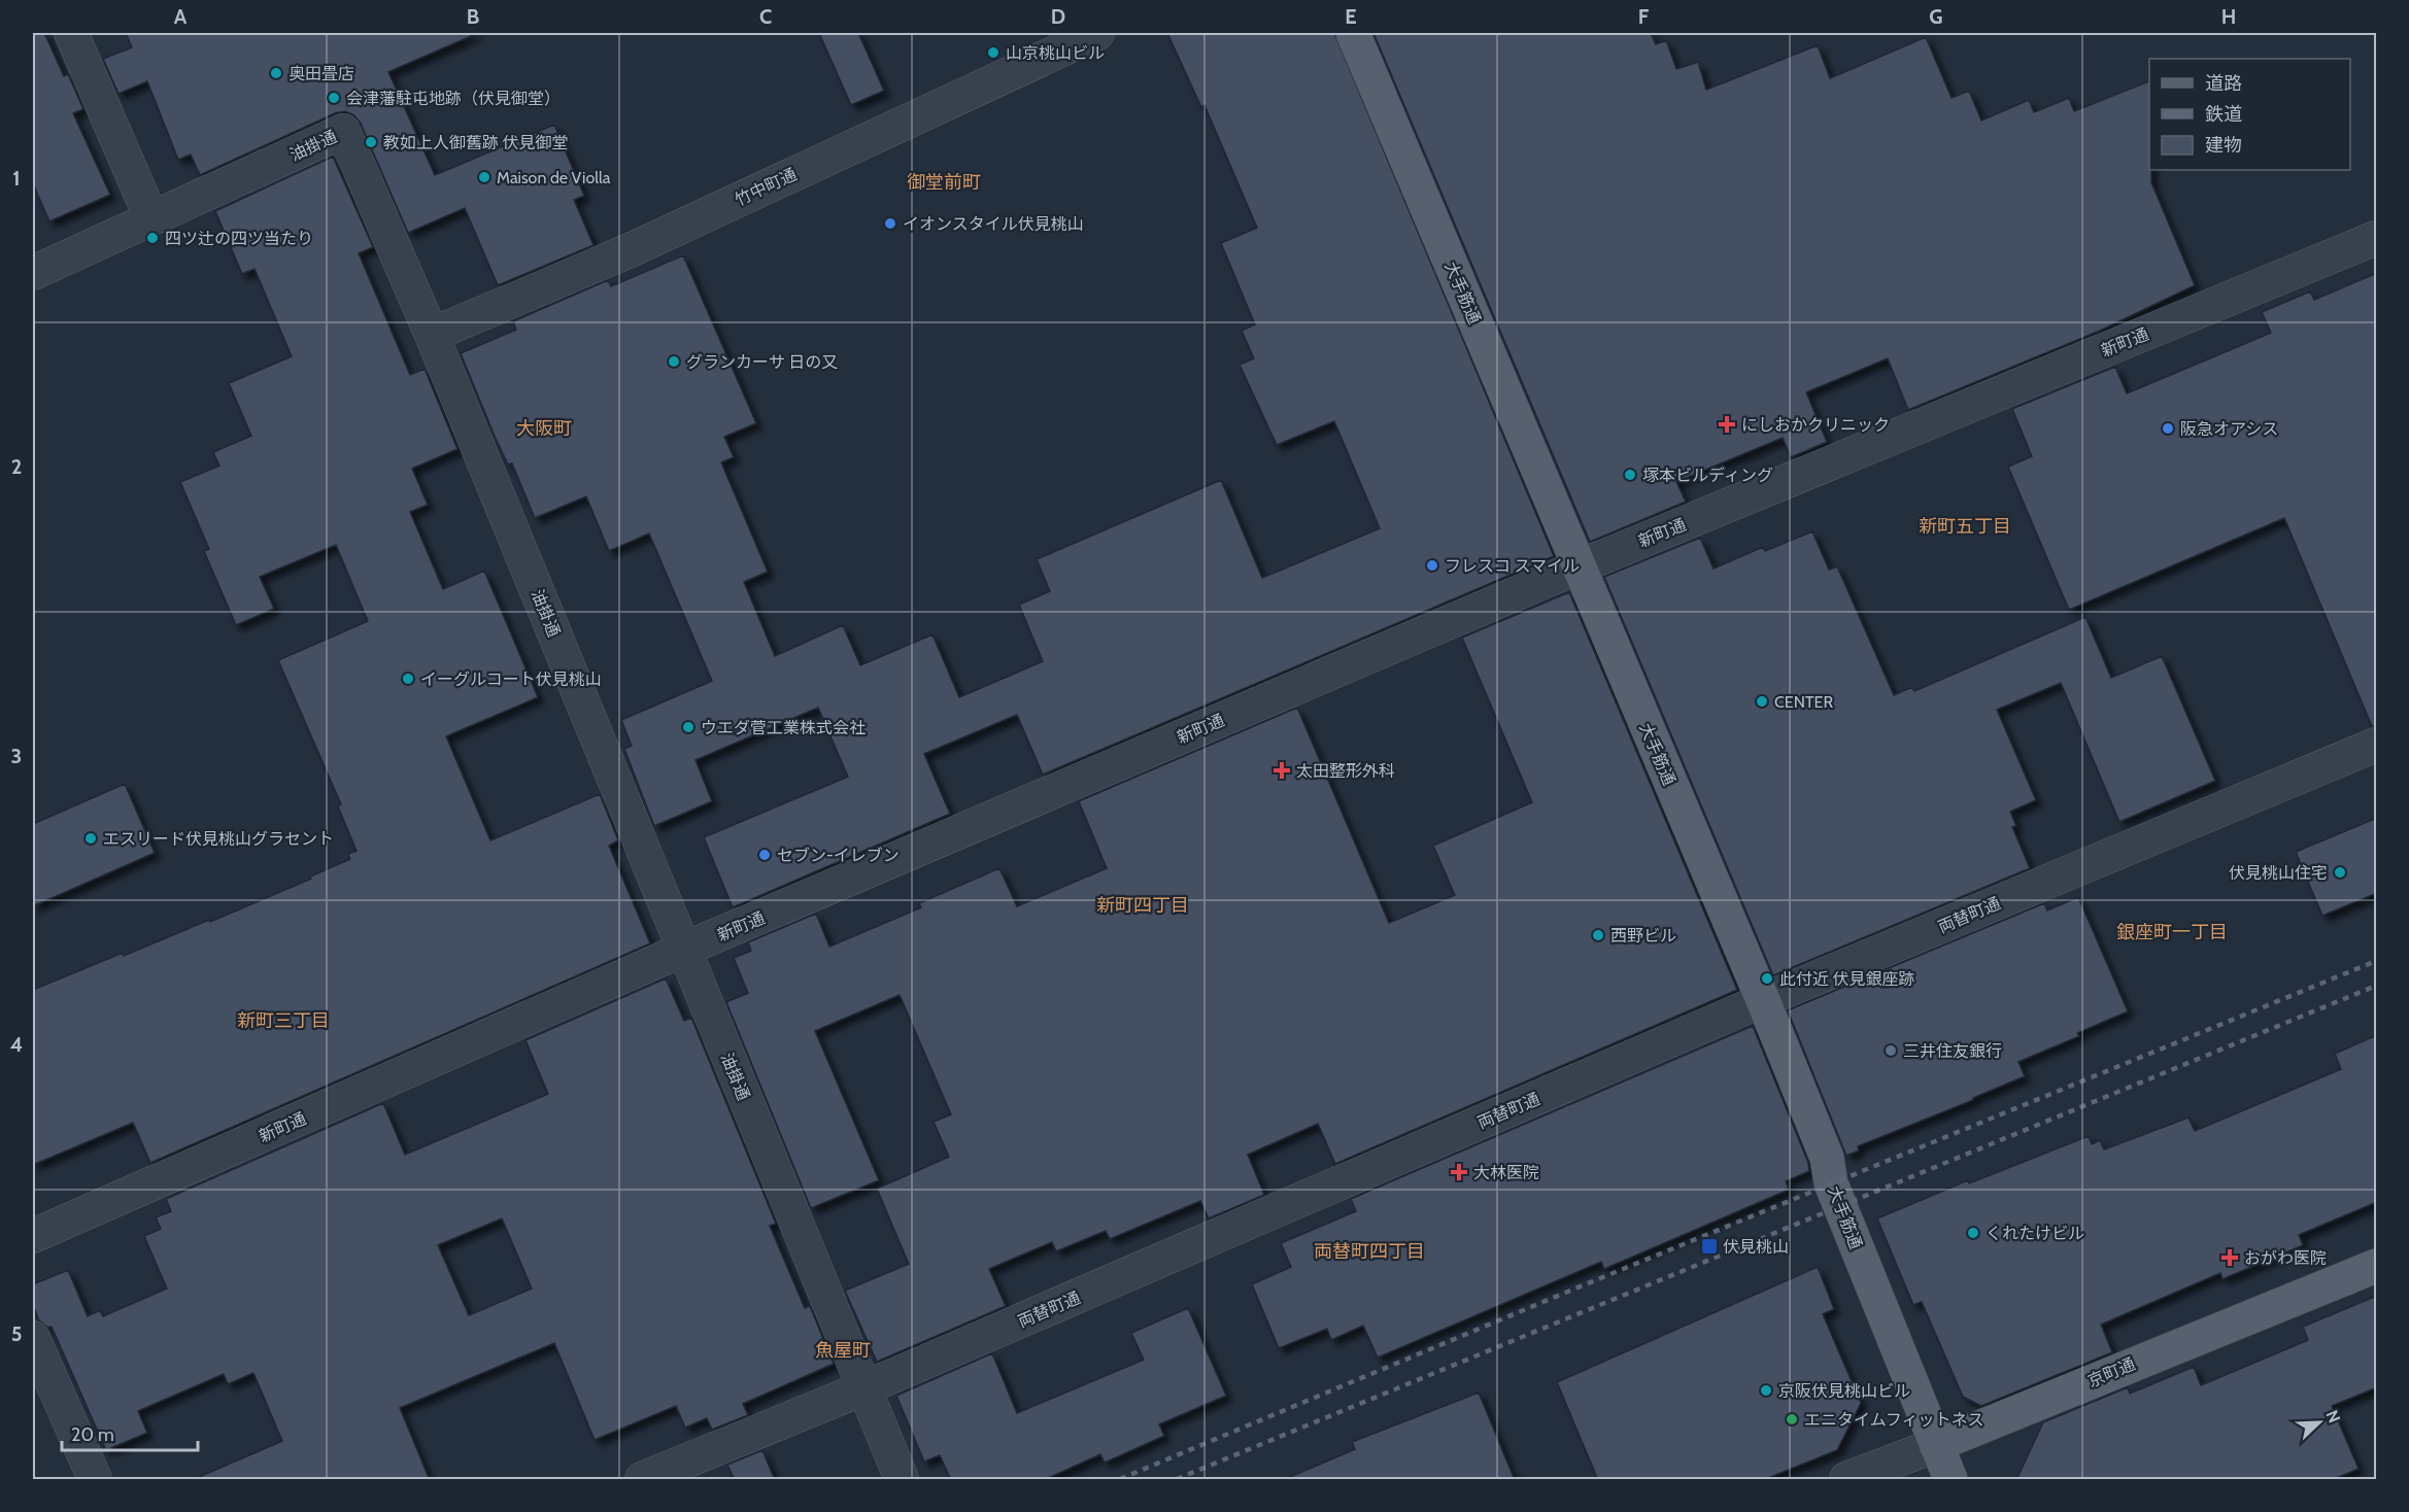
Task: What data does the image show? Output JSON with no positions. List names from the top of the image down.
{
  "streets": {
    "main road": ["大手筋通", "京町通"],
    "street": [
      "油掛通",
      "竹中町通",
      "新町通",
      "両替町通"
    ]
  },
  "crossings": [
    ["油掛通", "竹中町通"],
    ["油掛通", "新町通"],
    ["油掛通", "両替町通"],
    ["大手筋通", "新町通"],
    ["大手筋通", "両替町通"],
    ["大手筋通", "京町通"]
  ],
  "districts": [
    "御堂前町",
    "大阪町",
    "新町五丁目",
    "新町四丁目",
    "銀座町一丁目",
    "新町三丁目",
    "両替町四丁目",
    "魚屋町"
  ],
  "places": {
    "other": [
      "山京桃山ビル",
      "奥田畳店",
      "会津藩駐屯地跡（伏見御堂）",
      "教如上人御舊跡 伏見御堂",
      "Maison de Violla",
      "イオンスタイル伏見桃山",
      "四ツ辻の四ツ当たり",
      "グランカーサ 日の又",
      "阪急オアシス",
      "塚本ビルディング",
      "フレスコ スマイル",
      "イーグルコート伏見桃山",
      "CENTER",
      "ウエダ菅工業株式会社",
      "エスリード伏見桃山グラセント",
      "セブン-イレブン",
      "伏見桃山住宅",
      "西野ビル",
      "此付近 伏見銀座跡",
      "三井住友銀行",
      "くれたけビル",
      "京阪伏見桃山ビル",
      "エニタイムフィットネス"
    ],
    "health": [
      "にしおかクリニック",
      "太田整形外科",
      "大林医院",
      "おがわ医院"
    ],
    "transit": ["伏見桃山"]
  },
  "legend": ["道路", "鉄道", "建物"],
  "scale_bar": "20 m",
  "north": "top right",
  "grid": {
    "columns": [
      "A",
      "B",
      "C",
      "D",
      "E",
      "F",
      "G",
      "H"
    ],
    "rows": [
      "1",
      "2",
      "3",
      "4",
      "5"
    ]
  }
}
